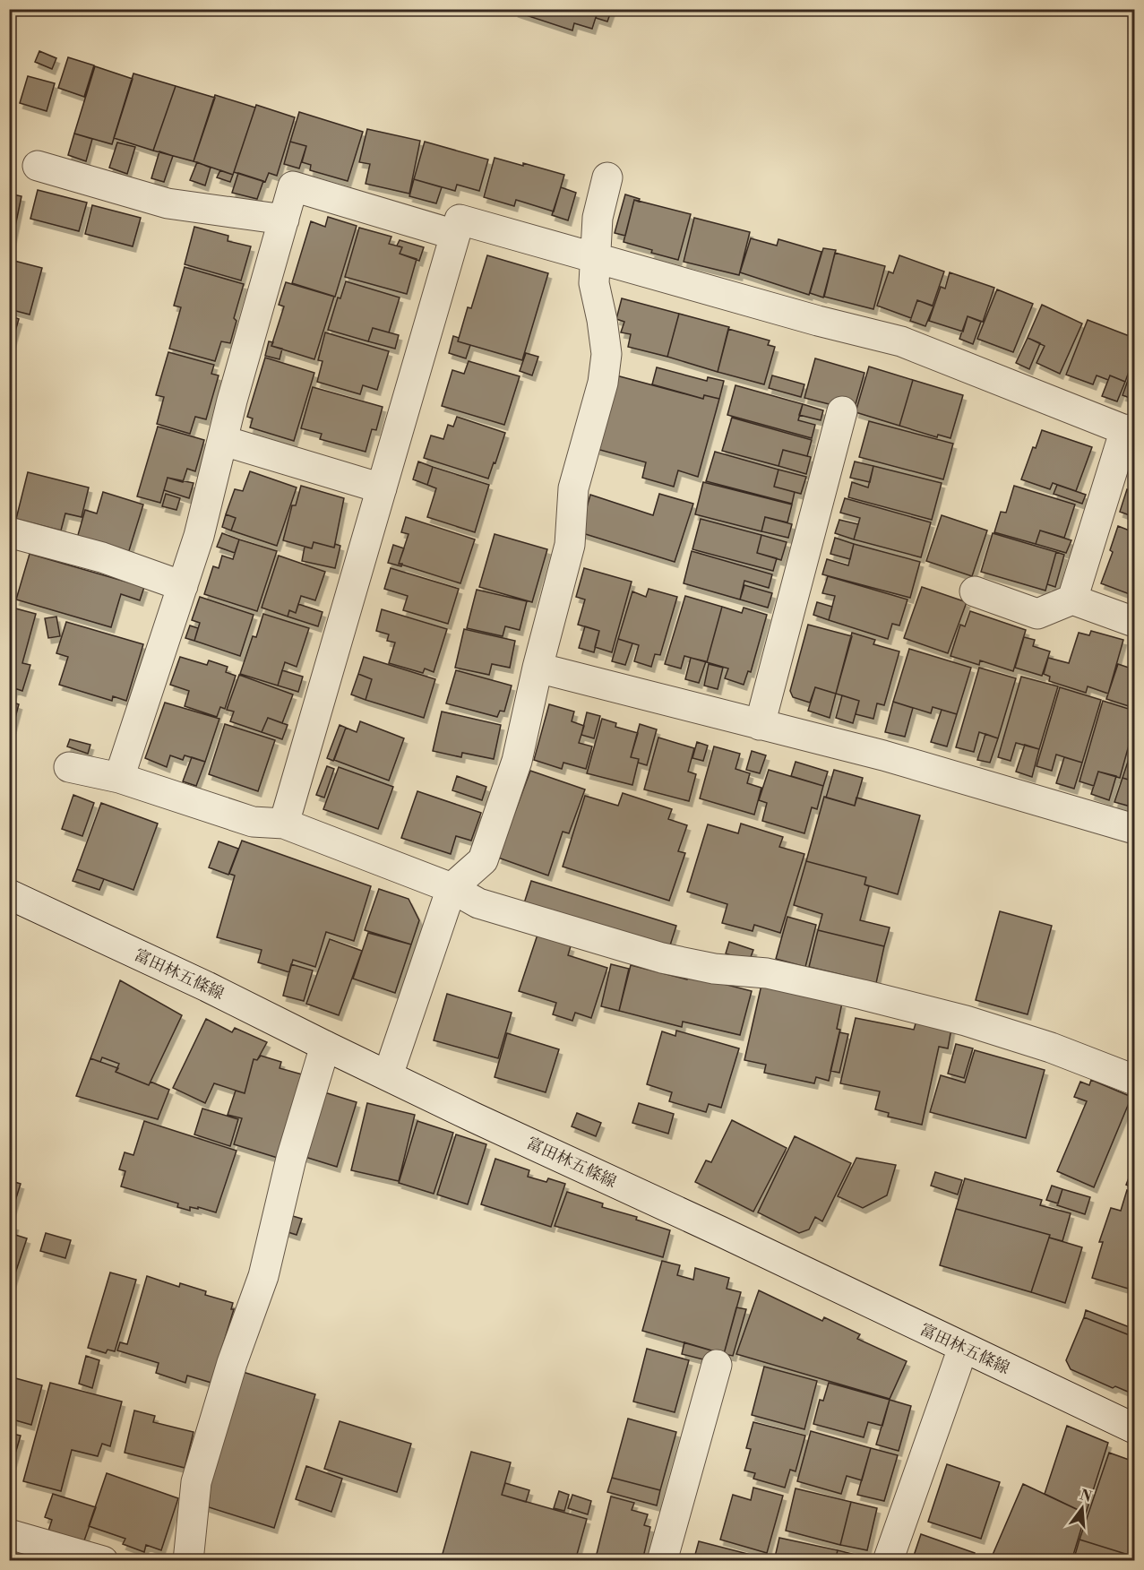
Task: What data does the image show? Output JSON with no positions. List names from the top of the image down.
{
  "streets": {
    "street": ["富田林五條線"]
  },
  "north": "top"
}
